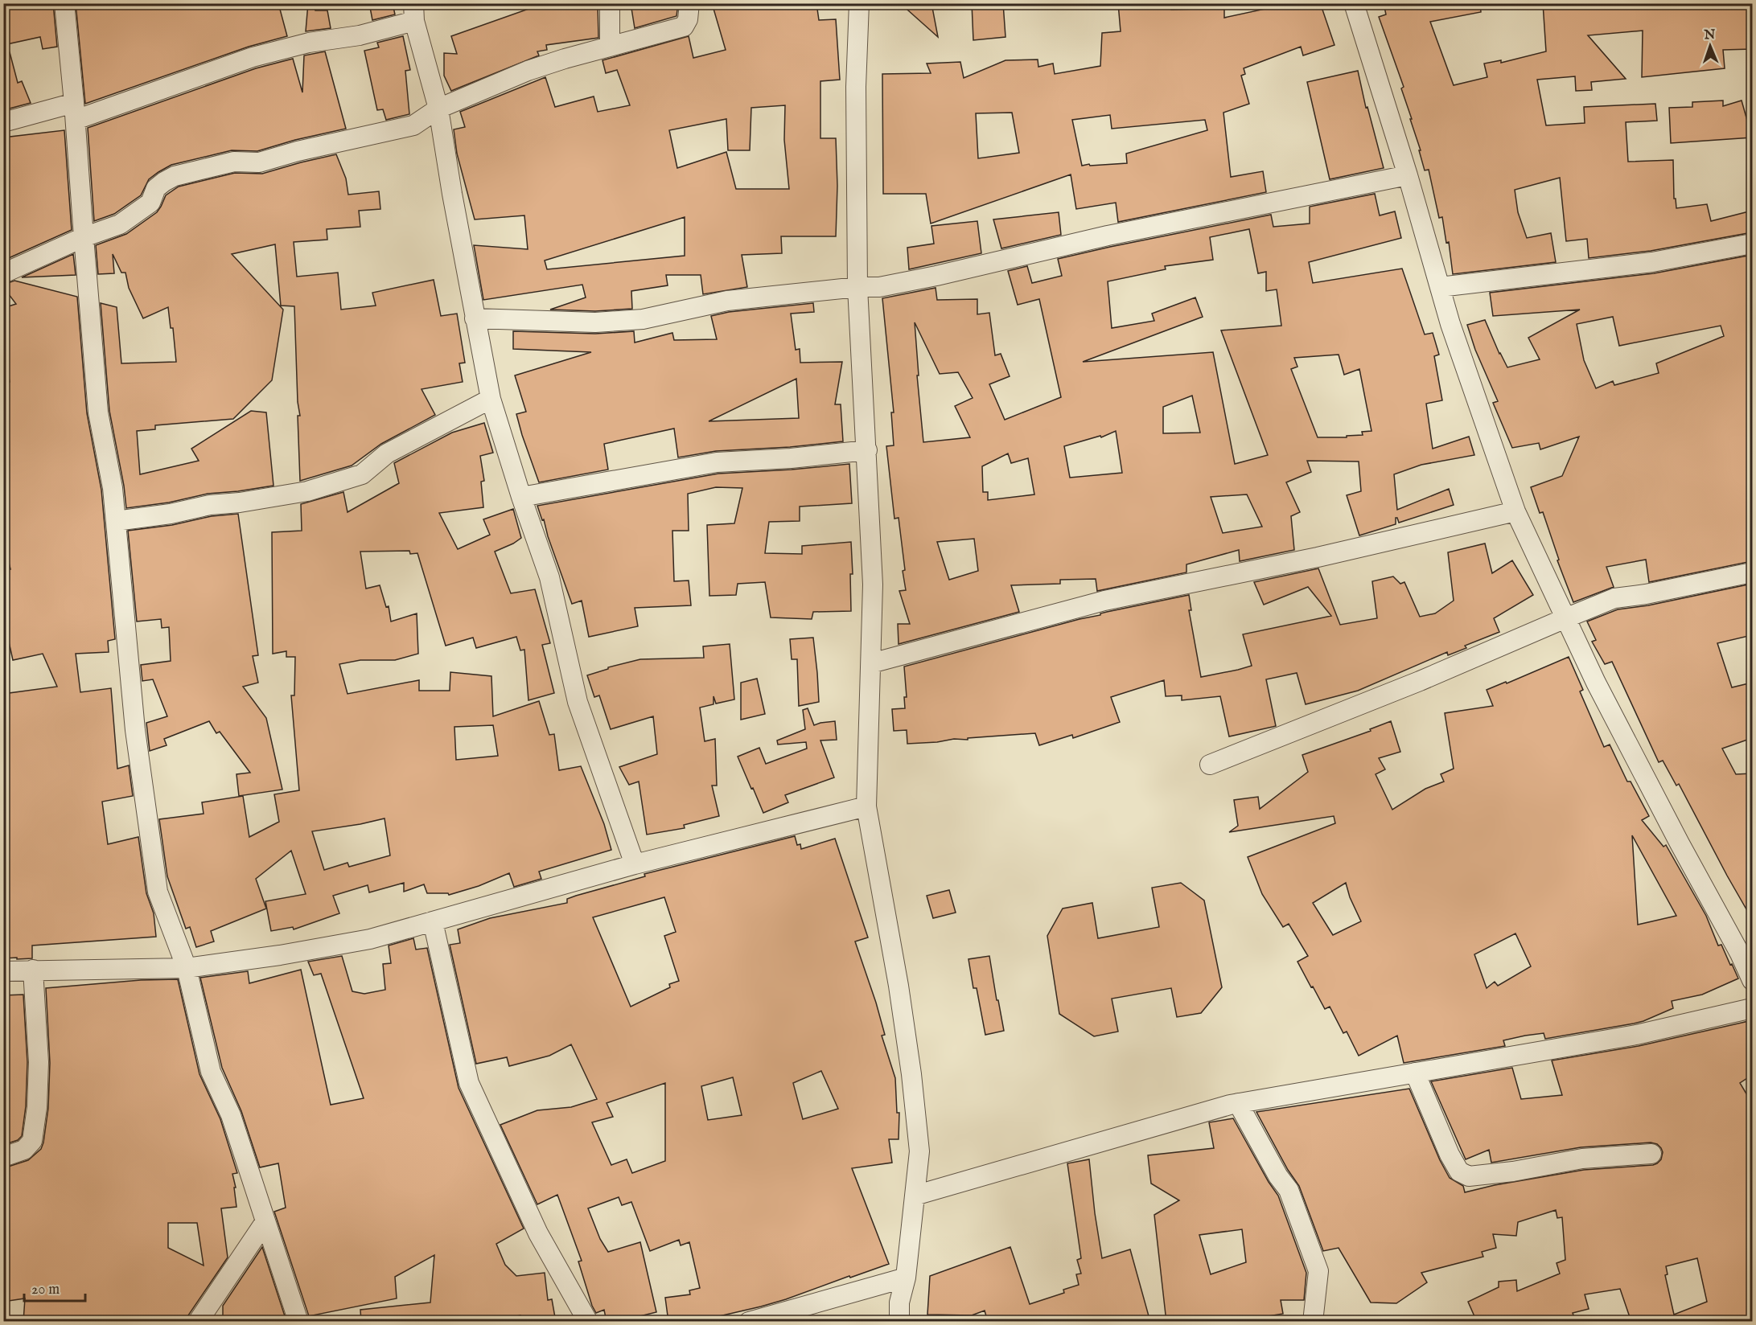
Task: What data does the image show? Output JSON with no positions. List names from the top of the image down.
{
  "scale_bar": "20 m",
  "north": "top"
}
